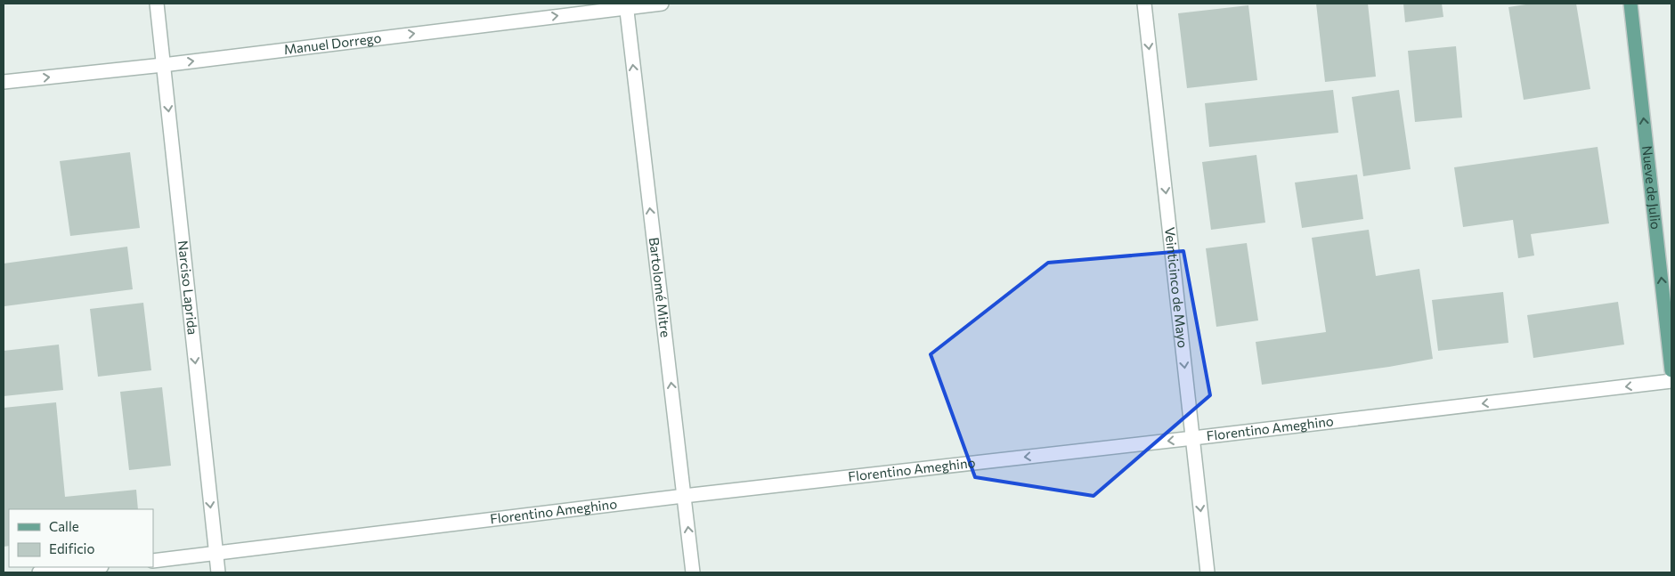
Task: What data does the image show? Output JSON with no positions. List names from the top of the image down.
{
  "streets": {
    "main road": ["Nueve de Julio"],
    "street": [
      "Manuel Dorrego",
      "Bartolomé Mitre",
      "Veinticinco de Mayo",
      "Narciso Laprida",
      "Florentino Ameghino"
    ]
  },
  "crossings": [
    ["Manuel Dorrego", "Bartolomé Mitre"],
    ["Manuel Dorrego", "Narciso Laprida"],
    ["Bartolomé Mitre", "Florentino Ameghino"],
    ["Veinticinco de Mayo", "Florentino Ameghino"],
    ["Narciso Laprida", "Florentino Ameghino"]
  ],
  "one_way": [
    "Manuel Dorrego",
    "Nueve de Julio",
    "Bartolomé Mitre",
    "Veinticinco de Mayo",
    "Narciso Laprida",
    "Florentino Ameghino"
  ],
  "legend": ["Calle", "Edificio"]
}
